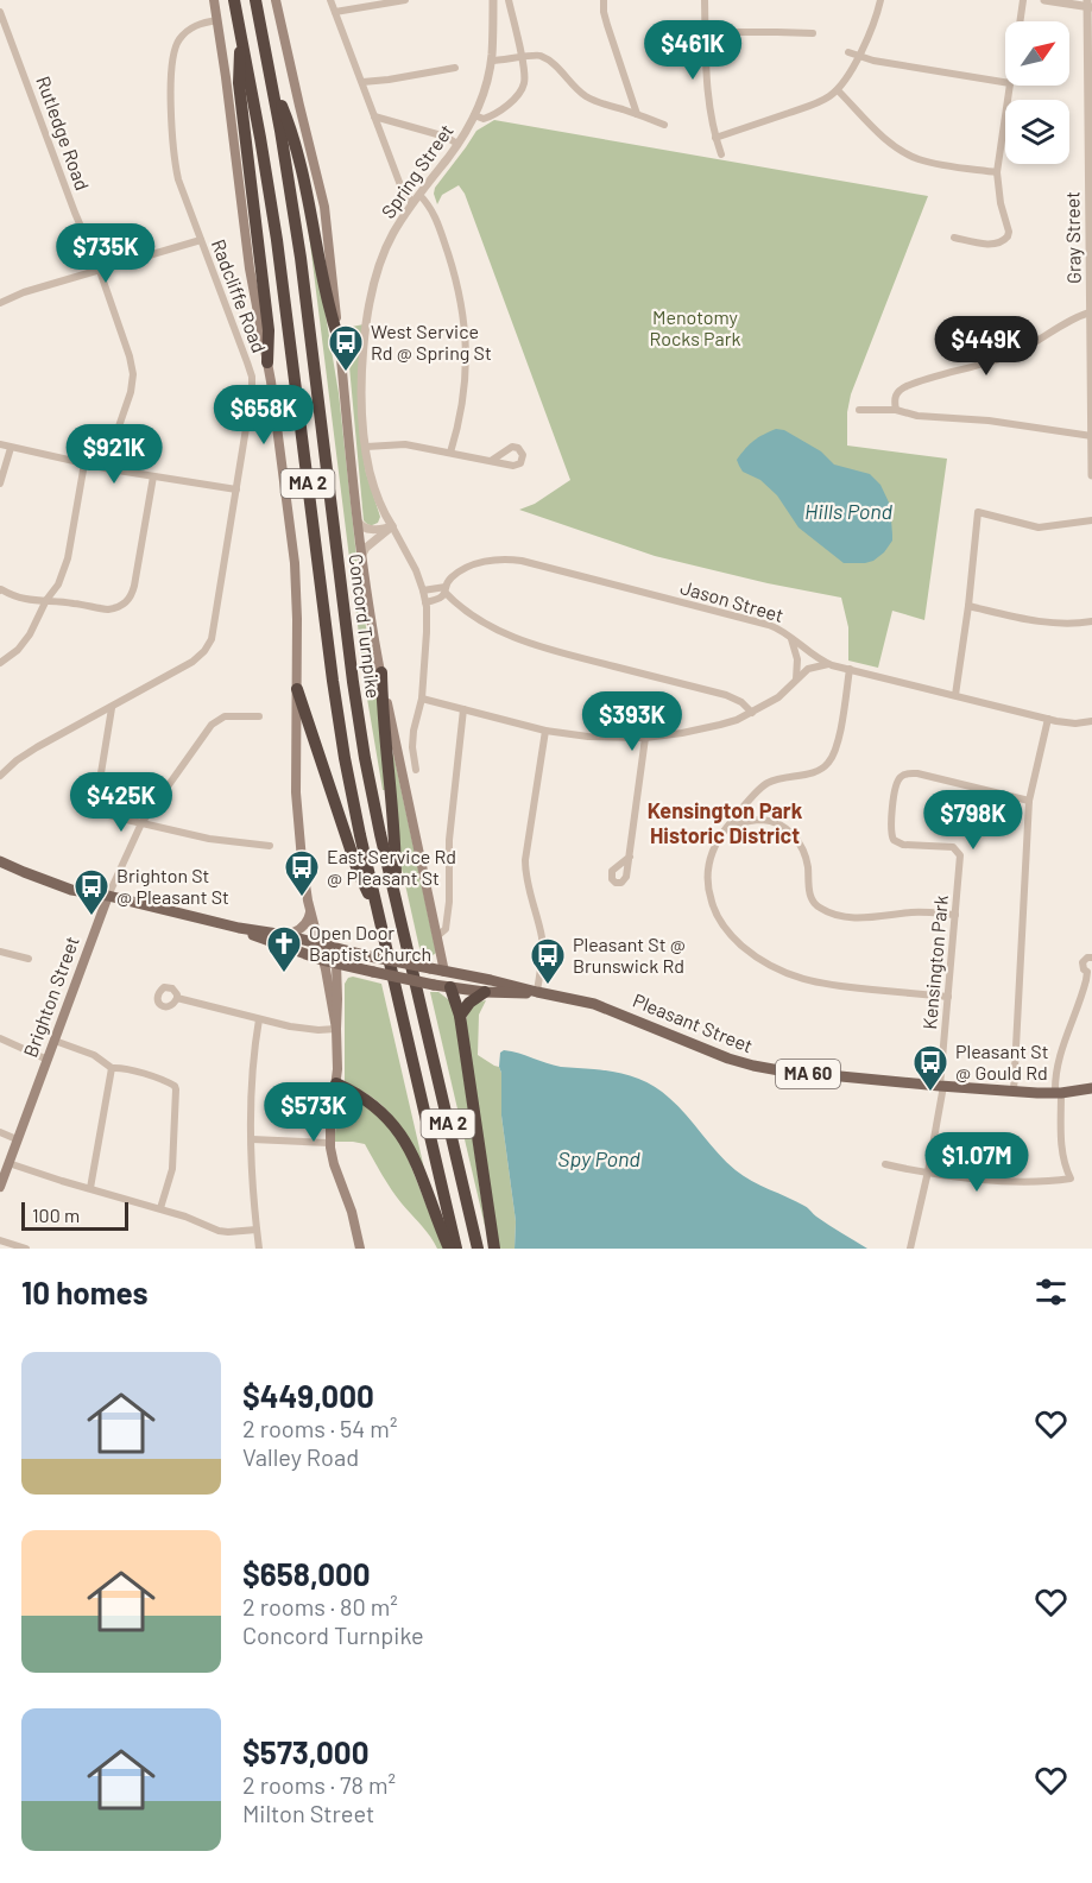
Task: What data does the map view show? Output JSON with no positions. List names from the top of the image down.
{
  "streets": {
    "highway": ["MA 2", "Concord Turnpike"],
    "main road": ["Brighton Street", "Pleasant Street", "MA 60"],
    "street": [
      "Rutledge Road",
      "Spring Street",
      "Gray Street",
      "Radcliffe Road",
      "Jason Street",
      "Kensington Park"
    ]
  },
  "crossings": [
    ["Spring Street", "Jason Street"],
    ["Concord Turnpike", "Pleasant Street"],
    ["Kensington Park", "Pleasant Street"],
    ["Brighton Street", "Pleasant Street"]
  ],
  "districts": ["Kensington Park Historic District"],
  "water": ["Hills Pond", "Spy Pond"],
  "parks": ["Menotomy Rocks Park"],
  "places": {
    "bus stop": [
      "West Service Rd @ Spring St",
      "East Service Rd @ Pleasant St",
      "Brighton St @ Pleasant St",
      "Pleasant St @ Brunswick Rd",
      "Pleasant St @ Gould Rd"
    ],
    "church": ["Open Door Baptist Church"]
  },
  "scale_bar": "100 m",
  "north": "top right",
  "page": {
    "price": [
      "$461K",
      "$735K",
      "$449K",
      "$658K",
      "$921K",
      "$393K",
      "$425K",
      "$798K",
      "$573K",
      "$1.07M"
    ],
    "scale": "100 m",
    "heading": "10 homes",
    "list": [
      {
        "name": "$449,000",
        "note": "2 rooms · 54 m² · Valley Road"
      },
      {
        "name": "$658,000",
        "note": "2 rooms · 80 m² · Concord Turnpike"
      },
      {
        "name": "$573,000",
        "note": "2 rooms · 78 m² · Milton Street"
      }
    ]
  }
}
